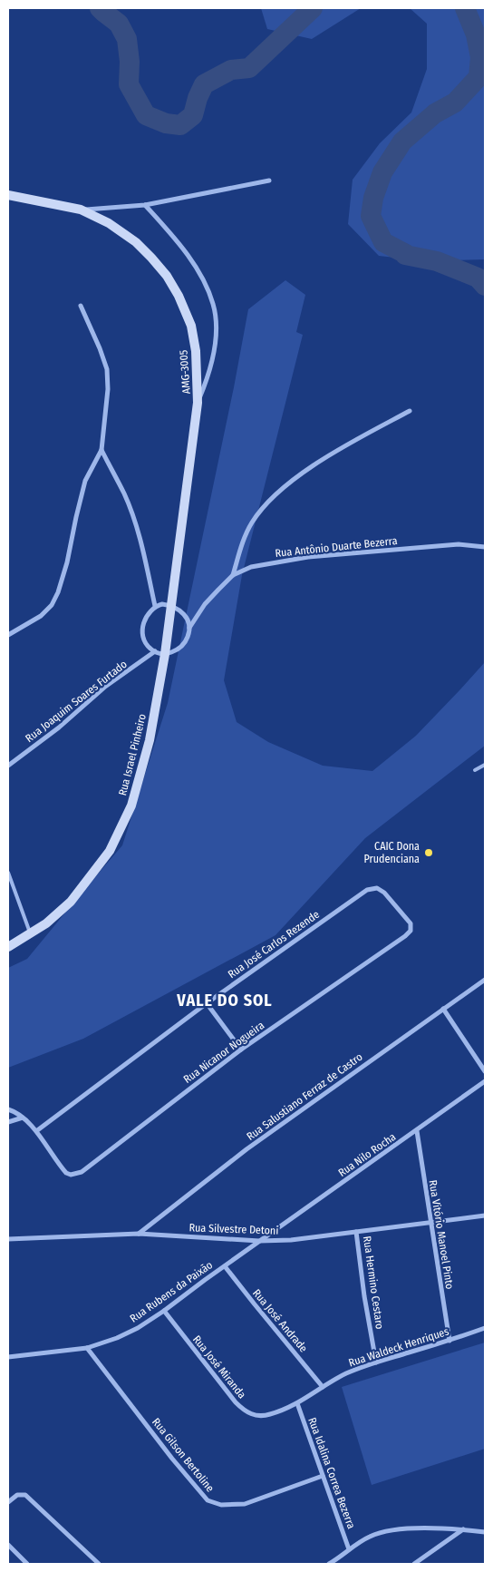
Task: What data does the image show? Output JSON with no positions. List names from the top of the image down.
{
  "streets": {
    "main road": ["AMG-3005", "Rua Israel Pinheiro"],
    "street": [
      "Rua Antônio Duarte Bezerra",
      "Rua Joaquim Soares Furtado",
      "Rua José Carlos Rezende",
      "Rua Nicanor Nogueira",
      "Rua Salustiano Ferraz de Castro",
      "Rua Nilo Rocha",
      "Rua Silvestre Detoni",
      "Rua Vitório Manoel Pinto",
      "Rua Hermino Cestaro",
      "Rua Rubens da Paixão",
      "Rua José Andrade",
      "Rua Waldeck Henriques",
      "Rua José Miranda",
      "Rua Gilson Bertoline",
      "Rua Idalina Correa Bezerra"
    ]
  },
  "crossings": [
    ["AMG-3005", "Rua Antônio Duarte Bezerra"],
    ["AMG-3005", "Rua Israel Pinheiro"],
    ["Rua Antônio Duarte Bezerra", "Rua Israel Pinheiro"],
    ["Rua José Carlos Rezende", "Rua Nicanor Nogueira"],
    ["Rua Salustiano Ferraz de Castro", "Rua Silvestre Detoni"],
    ["Rua Nilo Rocha", "Rua Silvestre Detoni"],
    ["Rua Nilo Rocha", "Rua Vitório Manoel Pinto"],
    ["Rua Nilo Rocha", "Rua Rubens da Paixão"],
    ["Rua Silvestre Detoni", "Rua Vitório Manoel Pinto"],
    ["Rua Silvestre Detoni", "Rua Hermino Cestaro"],
    ["Rua Silvestre Detoni", "Rua Rubens da Paixão"],
    ["Rua Vitório Manoel Pinto", "Rua Waldeck Henriques"],
    ["Rua Hermino Cestaro", "Rua Waldeck Henriques"],
    ["Rua Rubens da Paixão", "Rua José Andrade"],
    ["Rua Rubens da Paixão", "Rua José Miranda"],
    ["Rua Rubens da Paixão", "Rua Gilson Bertoline"],
    ["Rua José Andrade", "Rua Waldeck Henriques"],
    ["Rua Waldeck Henriques", "Rua José Miranda"],
    ["Rua Waldeck Henriques", "Rua Idalina Correa Bezerra"],
    ["Rua José Miranda", "Rua Idalina Correa Bezerra"],
    ["Rua Gilson Bertoline", "Rua Idalina Correa Bezerra"]
  ],
  "districts": ["VALE DO SOL"],
  "places": ["CAIC Dona Prudenciana"]
}
